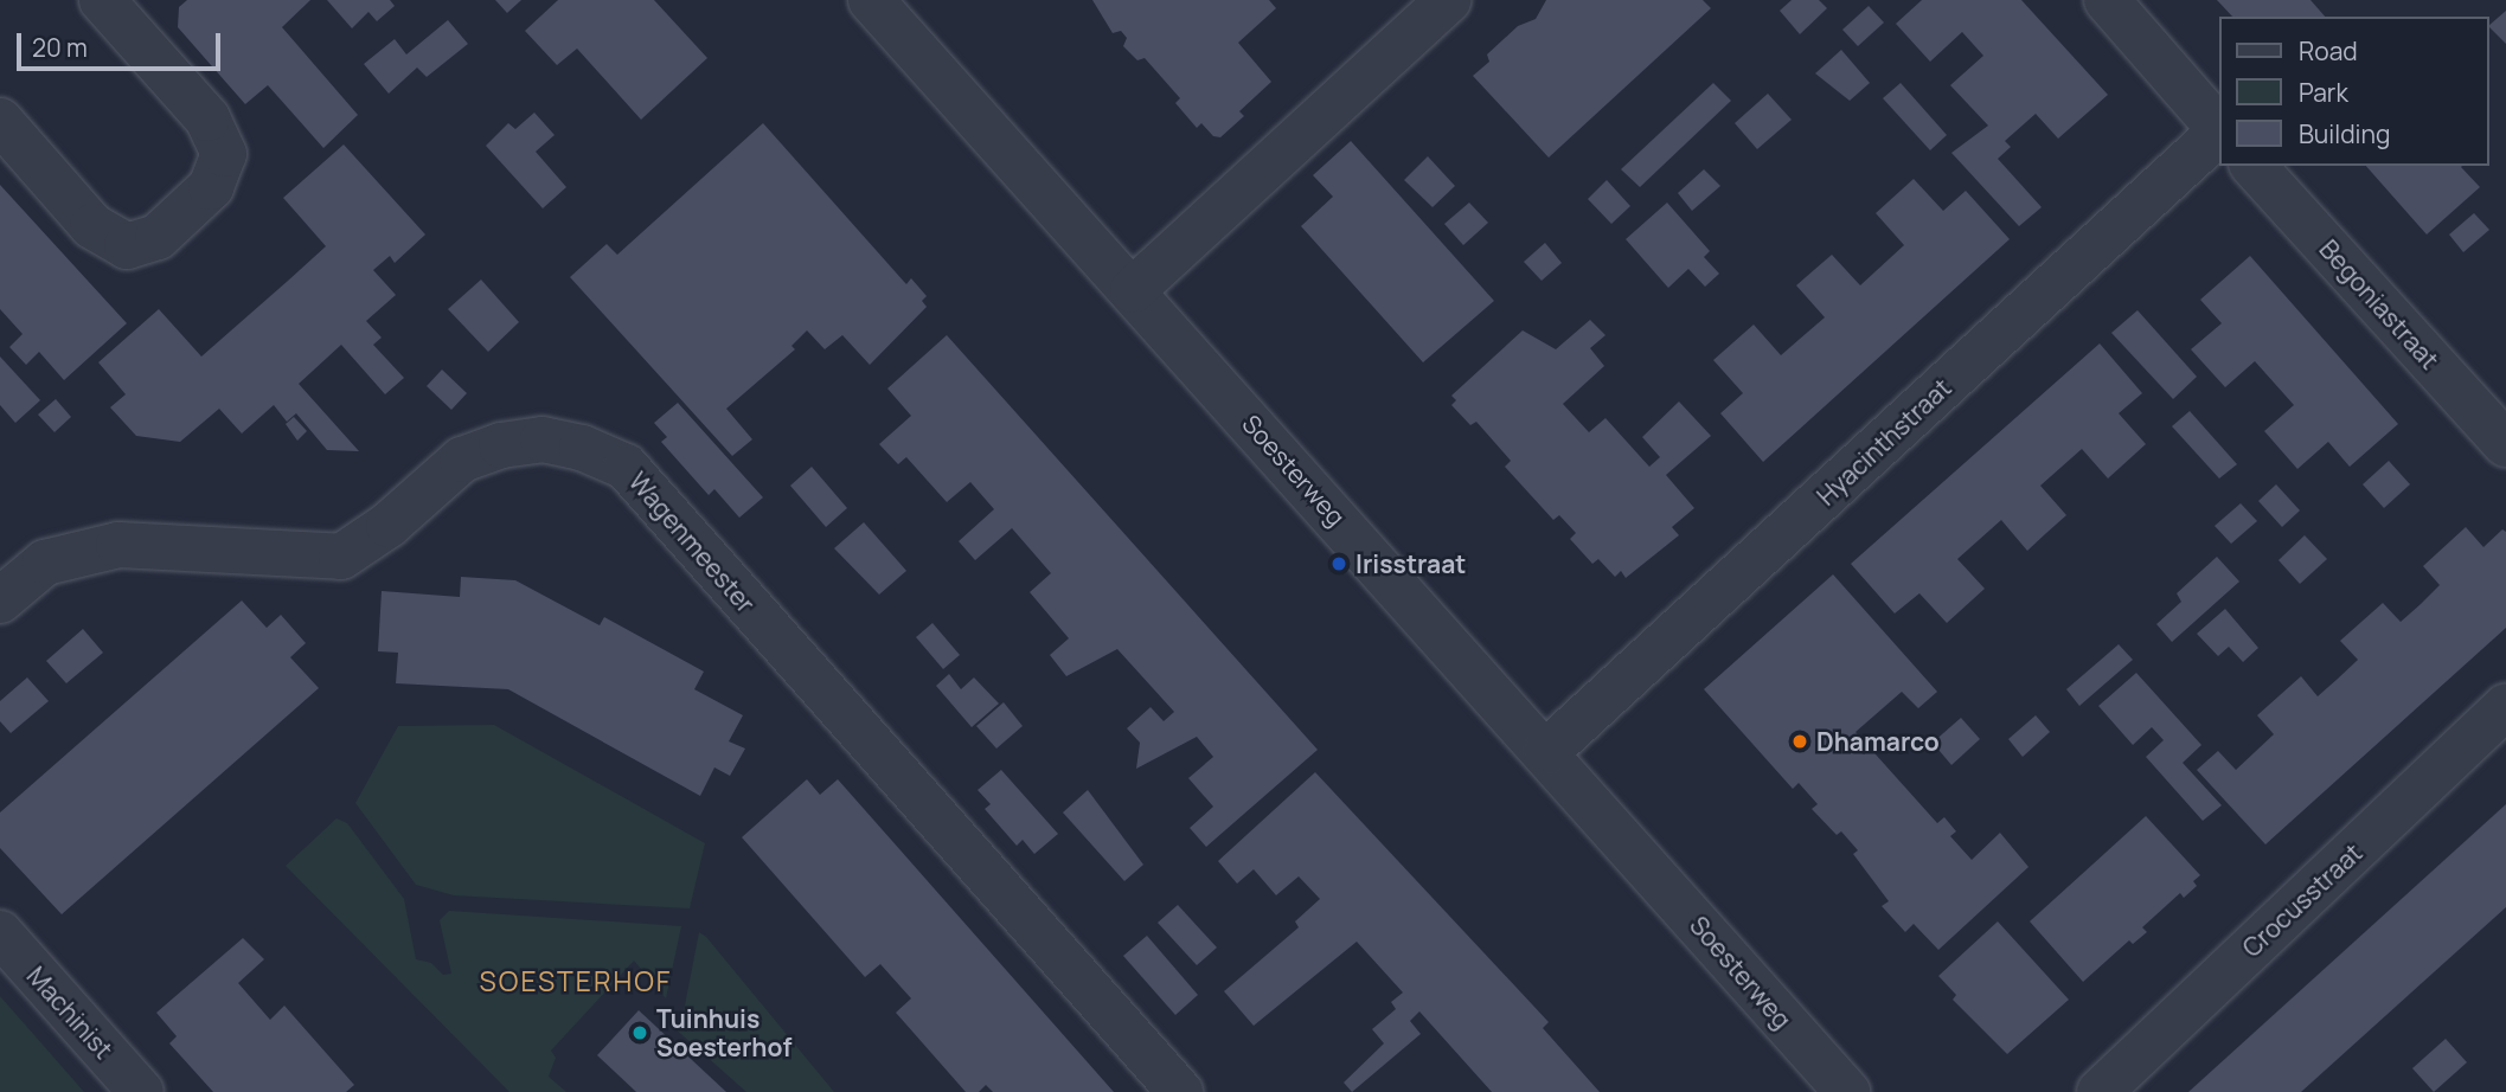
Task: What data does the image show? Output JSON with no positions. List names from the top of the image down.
{
  "streets": {
    "street": [
      "Begoniastraat",
      "Hyacinthstraat",
      "Soesterweg",
      "Wagenmeester",
      "Crocusstraat",
      "Machinist"
    ]
  },
  "crossings": [
    ["Hyacinthstraat", "Soesterweg"]
  ],
  "districts": ["SOESTERHOF"],
  "places": ["Irisstraat", "Dhamarco", "Tuinhuis Soesterhof"],
  "legend": ["Road", "Park", "Building"],
  "scale_bar": "20 m"
}
